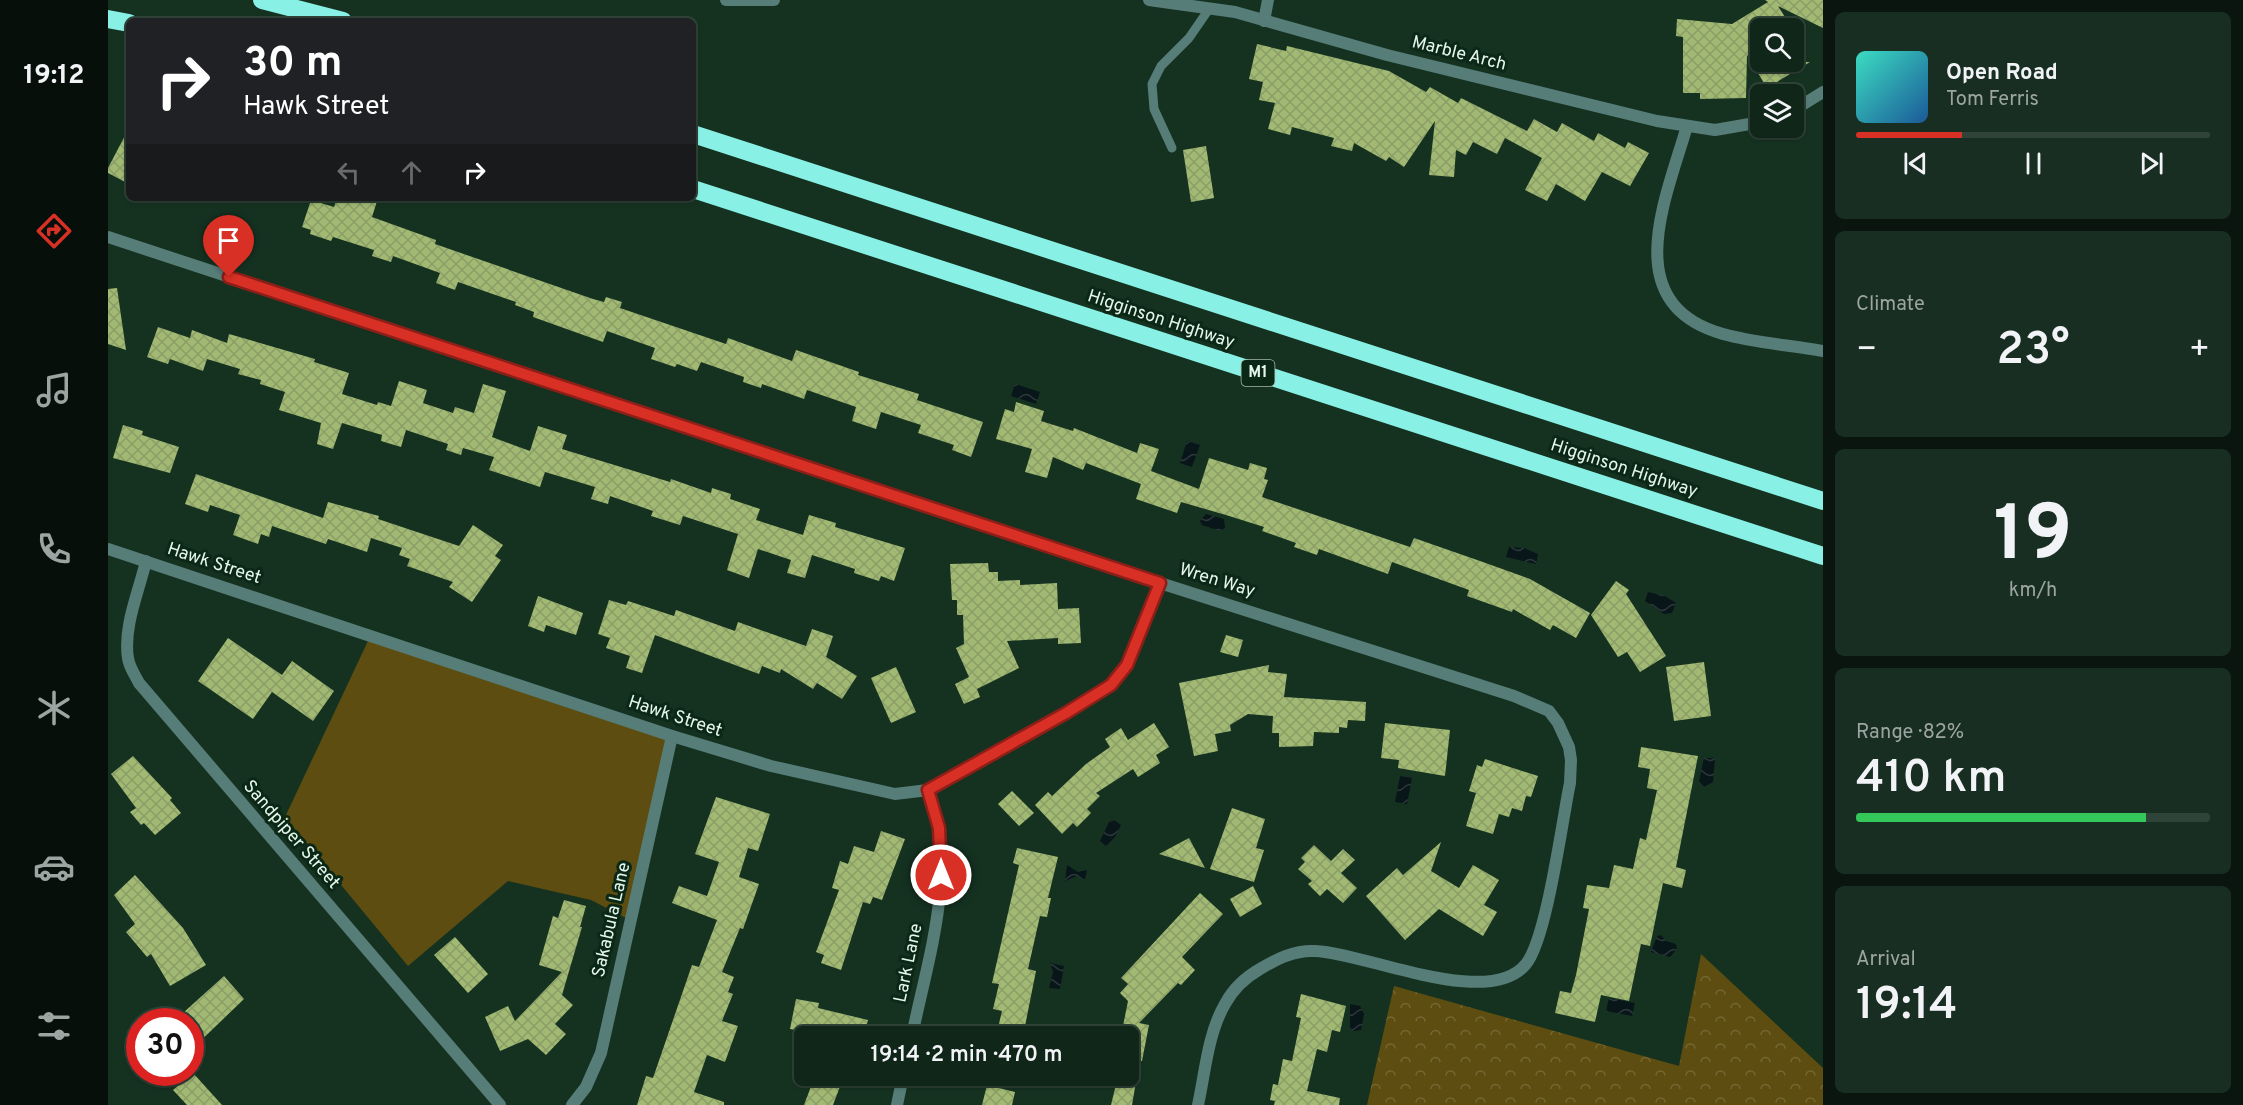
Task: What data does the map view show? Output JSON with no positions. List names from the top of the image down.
{
  "streets": {
    "highway": ["Higginson Highway", "M1"],
    "street": [
      "Marble Arch",
      "Hawk Street",
      "Wren Way",
      "Sandpiper Street",
      "Sakabula Lane",
      "Lark Lane"
    ]
  },
  "crossings": [
    ["Hawk Street", "Wren Way"],
    ["Hawk Street", "Sandpiper Street"],
    ["Hawk Street", "Sakabula Lane"],
    ["Hawk Street", "Lark Lane"]
  ],
  "page": {
    "tabs": "19:12",
    "turn": ["30 m", "Hawk Street"],
    "song": ["Open Road", "Tom Ferris"],
    "tile": [
      "Climate",
      ["19", "km/h"],
      ["Range · 82%", "410 km"],
      ["Arrival", "19:14"]
    ],
    "heat": ["−", "23°", "+"],
    "limit": "30",
    "trip": "19:14 · 2 min · 470 m"
  }
}
